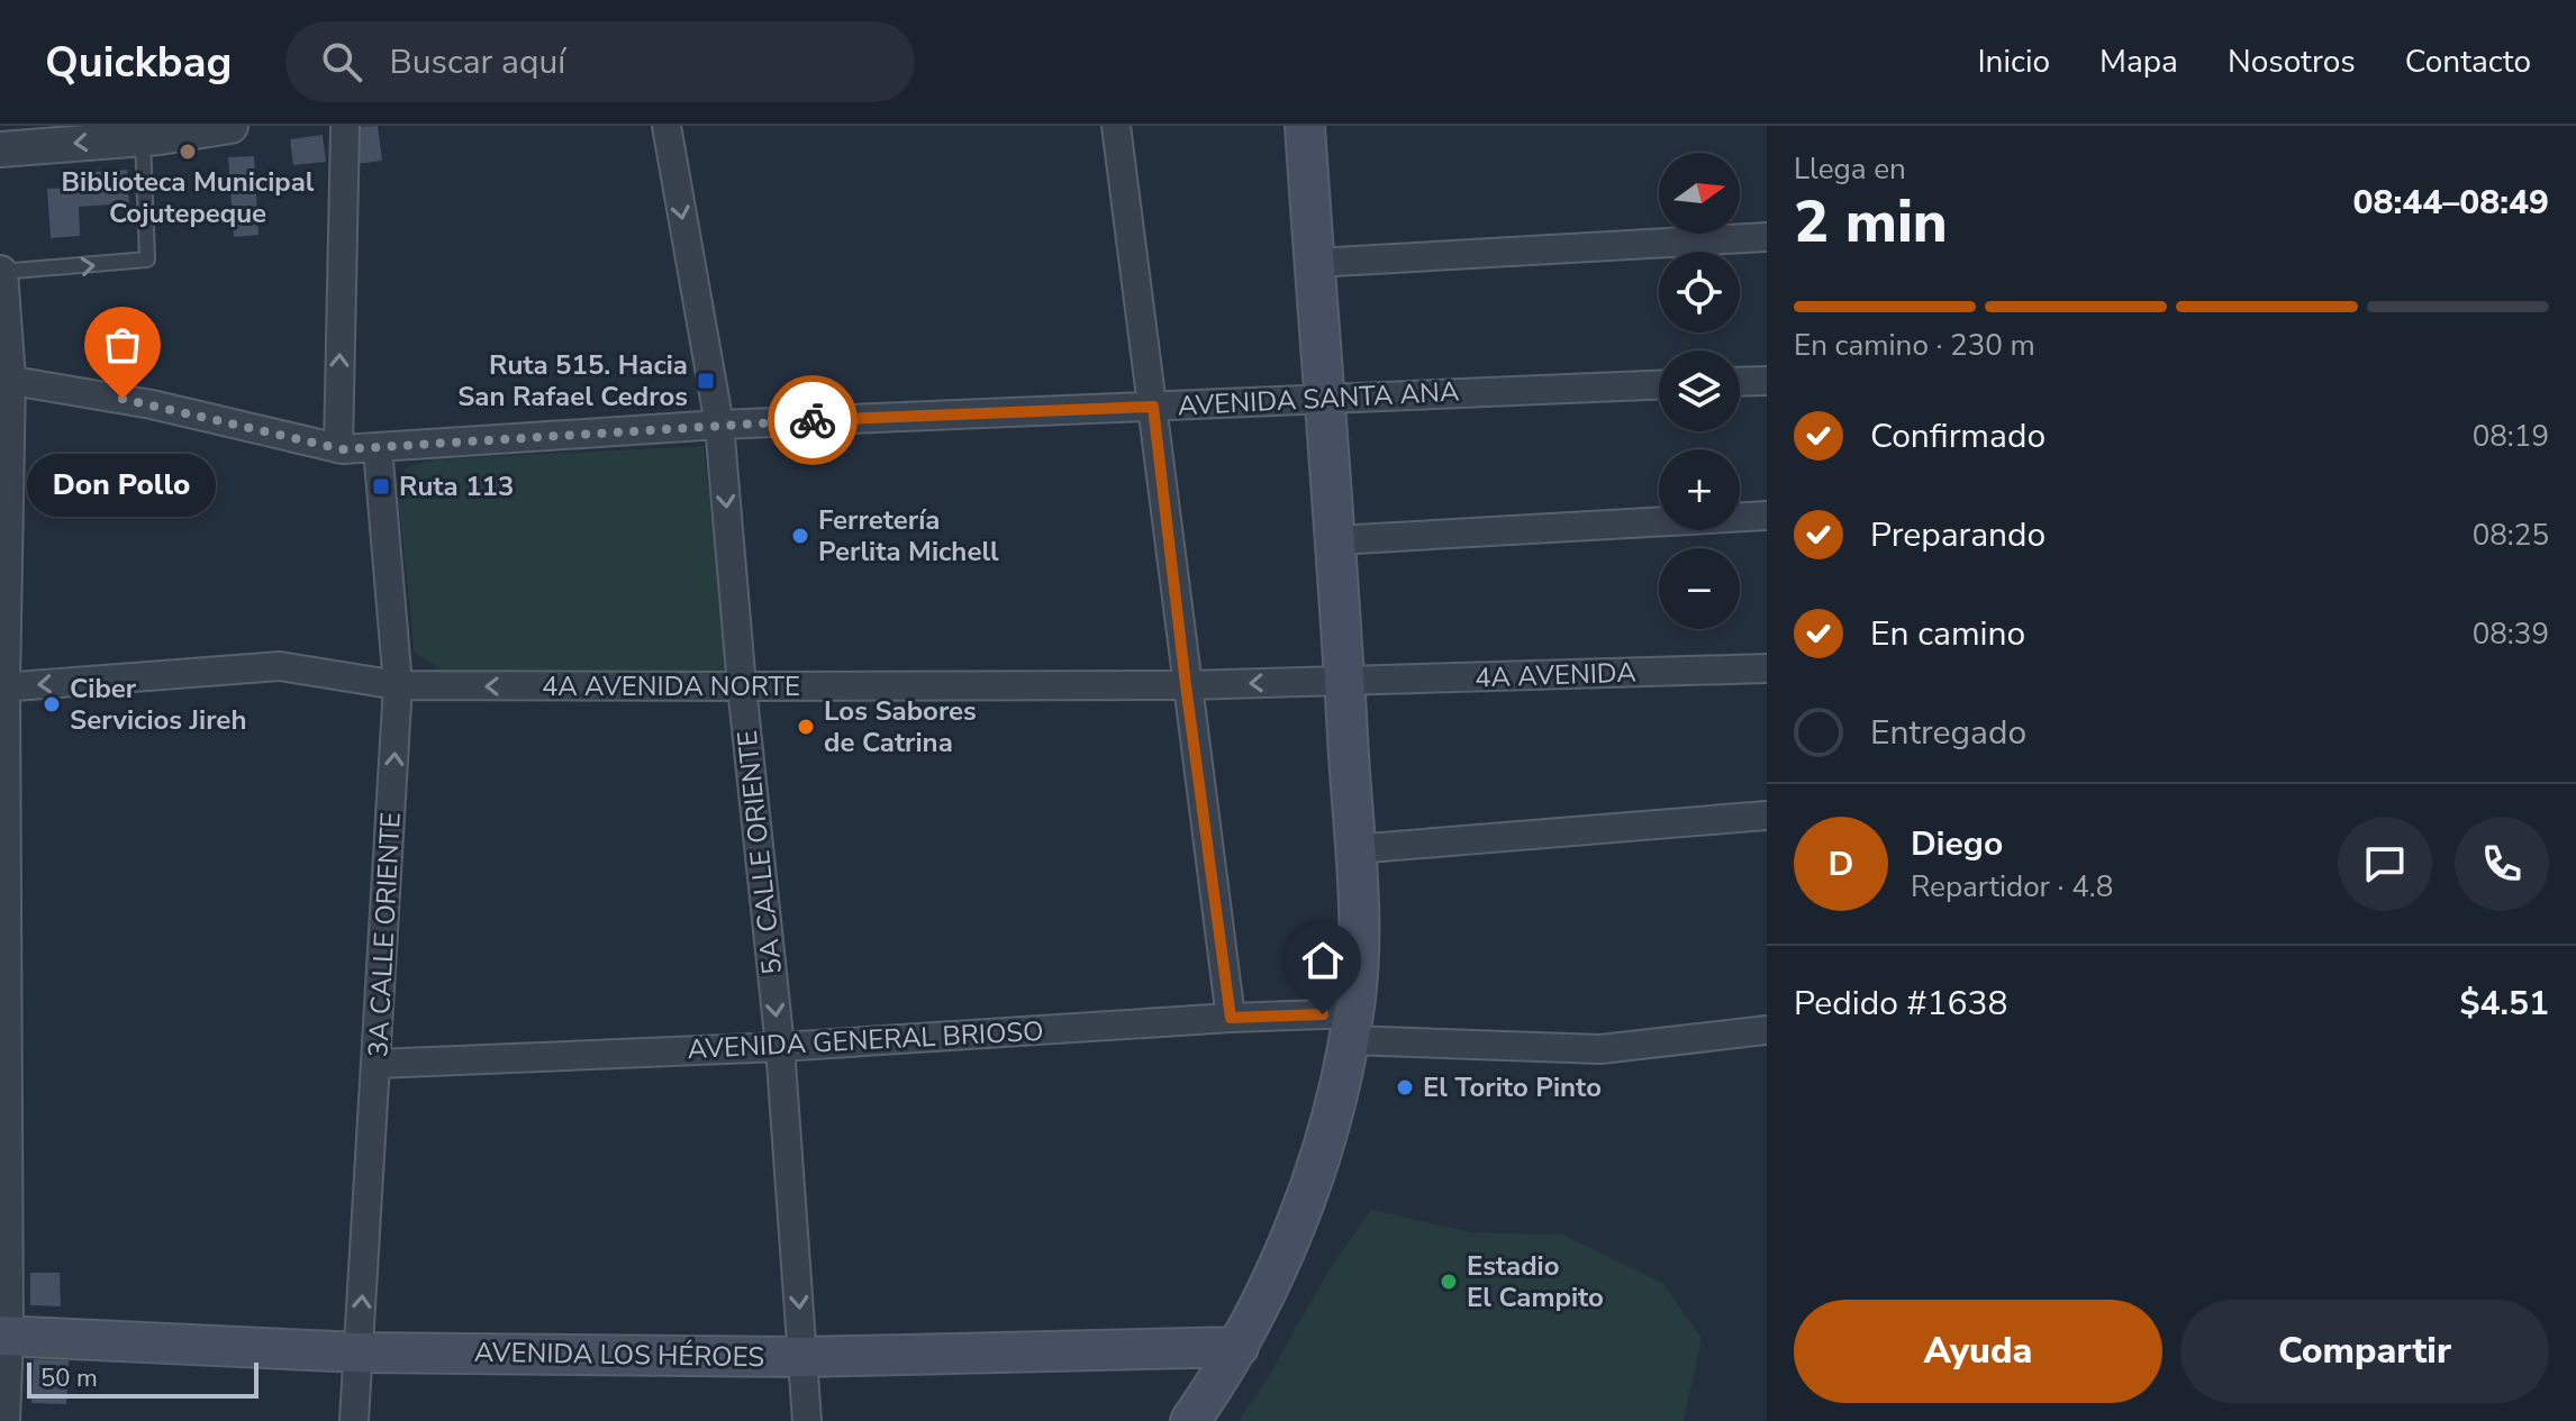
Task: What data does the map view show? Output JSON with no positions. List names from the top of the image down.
{
  "streets": {
    "main road": ["AVENIDA LOS HÉROES"],
    "street": [
      "AVENIDA SANTA ANA",
      "4A AVENIDA",
      "4A AVENIDA NORTE",
      "5A CALLE ORIENTE",
      "3A CALLE ORIENTE",
      "AVENIDA GENERAL BRIOSO"
    ]
  },
  "crossings": [
    ["AVENIDA SANTA ANA", "5A CALLE ORIENTE"],
    ["AVENIDA SANTA ANA", "3A CALLE ORIENTE"],
    ["4A AVENIDA", "4A AVENIDA NORTE"],
    ["4A AVENIDA NORTE", "5A CALLE ORIENTE"],
    ["4A AVENIDA NORTE", "3A CALLE ORIENTE"],
    ["5A CALLE ORIENTE", "AVENIDA GENERAL BRIOSO"],
    ["5A CALLE ORIENTE", "AVENIDA LOS HÉROES"],
    ["3A CALLE ORIENTE", "AVENIDA GENERAL BRIOSO"],
    ["3A CALLE ORIENTE", "AVENIDA LOS HÉROES"]
  ],
  "one_way": ["4A AVENIDA NORTE", "5A CALLE ORIENTE", "3A CALLE ORIENTE"],
  "places": {
    "other": [
      "Biblioteca Municipal Cojutepeque",
      "Don Pollo",
      "Ferretería Perlita Michell",
      "Ciber Servicios Jireh",
      "Los Sabores de Catrina",
      "El Torito Pinto",
      "Estadio El Campito"
    ],
    "transit": ["Ruta 515. Hacia San Rafael Cedros", "Ruta 113"]
  },
  "scale_bar": "50 m",
  "north": "right",
  "page": {
    "header": "Quickbag",
    "search": "Buscar aquí",
    "nav": [
      "Inicio",
      "Mapa",
      "Nosotros",
      "Contacto"
    ],
    "heading": ["2 min", "Llega en", "08:44–08:49"],
    "panel": [
      "Diego",
      "Repartidor · 4.8",
      "Pedido #1638",
      "$4.51"
    ],
    "map_buttons": ["+", "−"],
    "bar": "En camino · 230 m",
    "list": [
      ["Confirmado", "08:19"],
      ["Preparando", "08:25"],
      ["En camino", "08:39"],
      "Entregado"
    ],
    "bubble": "Don Pollo",
    "round": "D",
    "buttons": ["Ayuda", "Compartir"],
    "scale": "50 m"
  }
}
